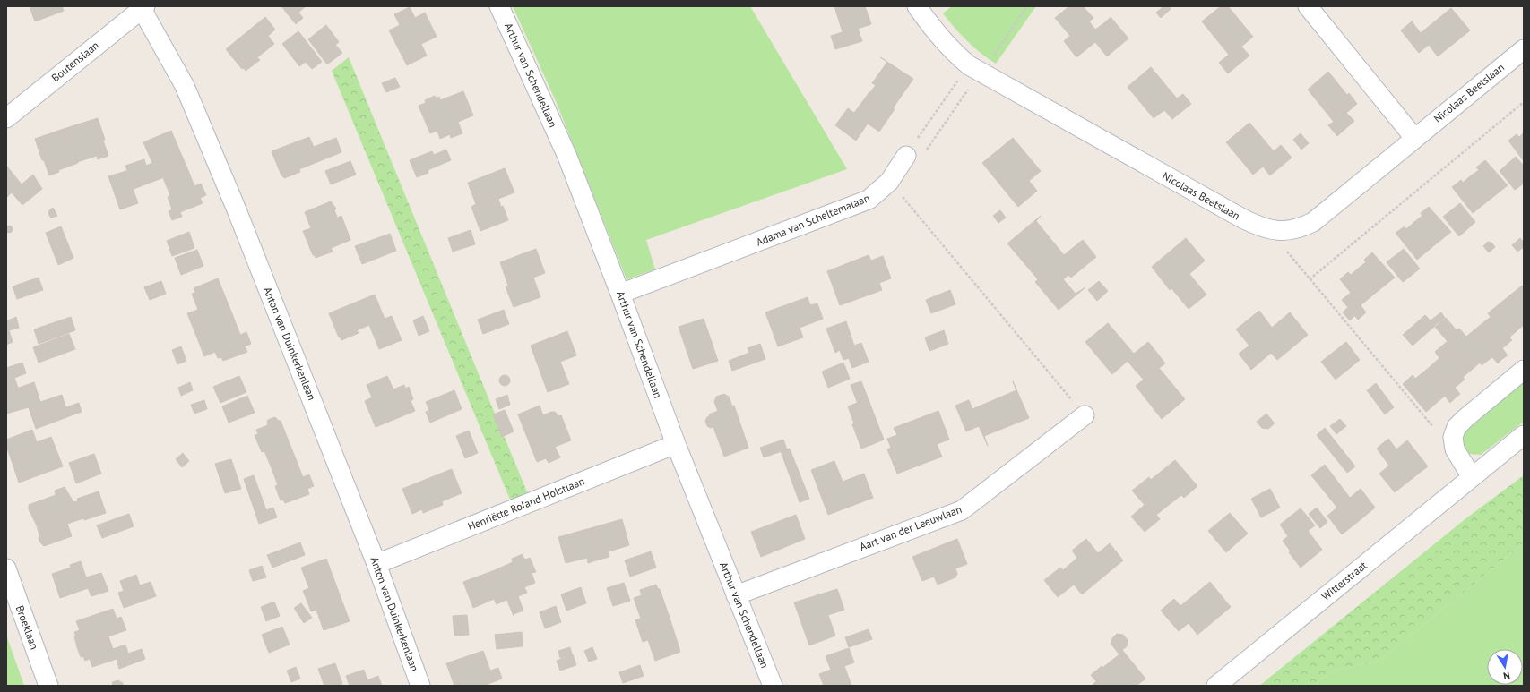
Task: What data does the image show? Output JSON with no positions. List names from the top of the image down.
{
  "streets": {
    "street": [
      "Boutenslaan",
      "Arthur van Schendellaan",
      "Nicolaas Beetslaan",
      "Adama van Scheltemalaan",
      "Anton van Duinkerkenlaan",
      "Henriëtte Roland Holstlaan",
      "Aart van der Leeuwlaan",
      "Witterstraat",
      "Broeklaan"
    ]
  },
  "crossings": [
    ["Boutenslaan", "Anton van Duinkerkenlaan"],
    ["Arthur van Schendellaan", "Adama van Scheltemalaan"],
    ["Arthur van Schendellaan", "Henriëtte Roland Holstlaan"],
    ["Arthur van Schendellaan", "Aart van der Leeuwlaan"],
    ["Anton van Duinkerkenlaan", "Henriëtte Roland Holstlaan"]
  ],
  "north": "bottom"
}
